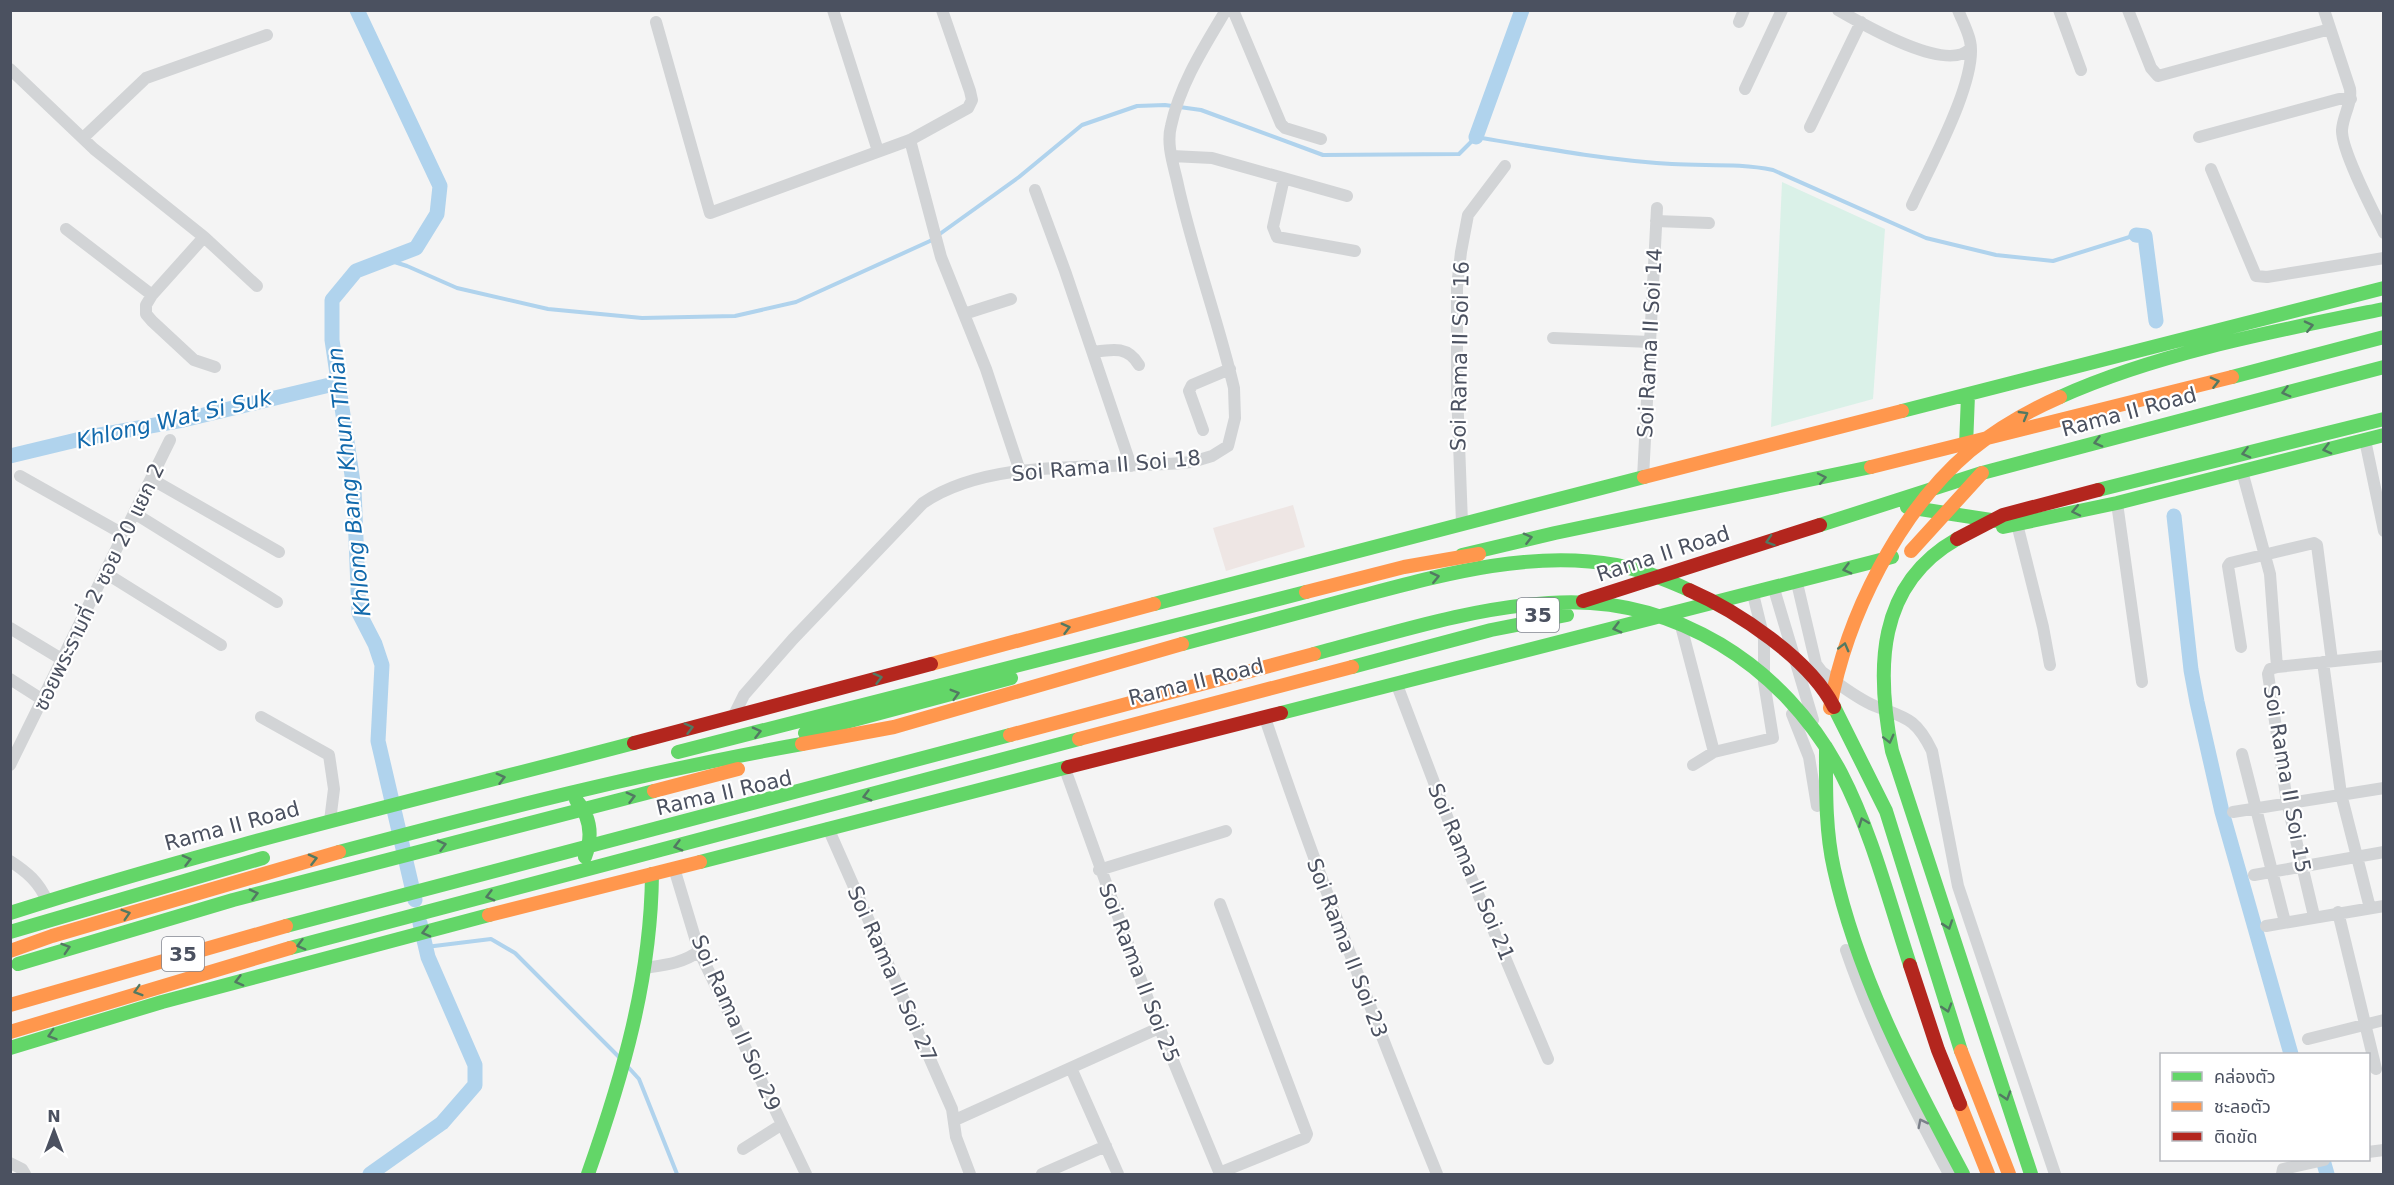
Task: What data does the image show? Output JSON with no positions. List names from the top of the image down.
{
  "streets": {
    "main road": ["Rama II Road", "35"],
    "street": [
      "Soi Rama II Soi 14",
      "Soi Rama II Soi 16",
      "Soi Rama II Soi 18",
      "ซอยพระรามที่ 2 ซอย 20 แยก 2",
      "Soi Rama II Soi 15",
      "Soi Rama II Soi 21",
      "Soi Rama II Soi 23",
      "Soi Rama II Soi 25",
      "Soi Rama II Soi 27",
      "Soi Rama II Soi 29"
    ]
  },
  "crossings": [
    ["Soi Rama II Soi 14", "Rama II Road"],
    ["Soi Rama II Soi 16", "Rama II Road"],
    ["Rama II Road", "Soi Rama II Soi 18"],
    ["35", "Soi Rama II Soi 15"],
    ["35", "Soi Rama II Soi 21"],
    ["35", "Soi Rama II Soi 23"],
    ["35", "Soi Rama II Soi 25"],
    ["35", "Soi Rama II Soi 27"],
    ["35", "Soi Rama II Soi 29"]
  ],
  "water": ["Khlong Wat Si Suk", "Khlong Bang Khun Thian"],
  "legend": ["คล่องตัว", "ชะลอตัว", "ติดขัด"],
  "north": "top"
}
